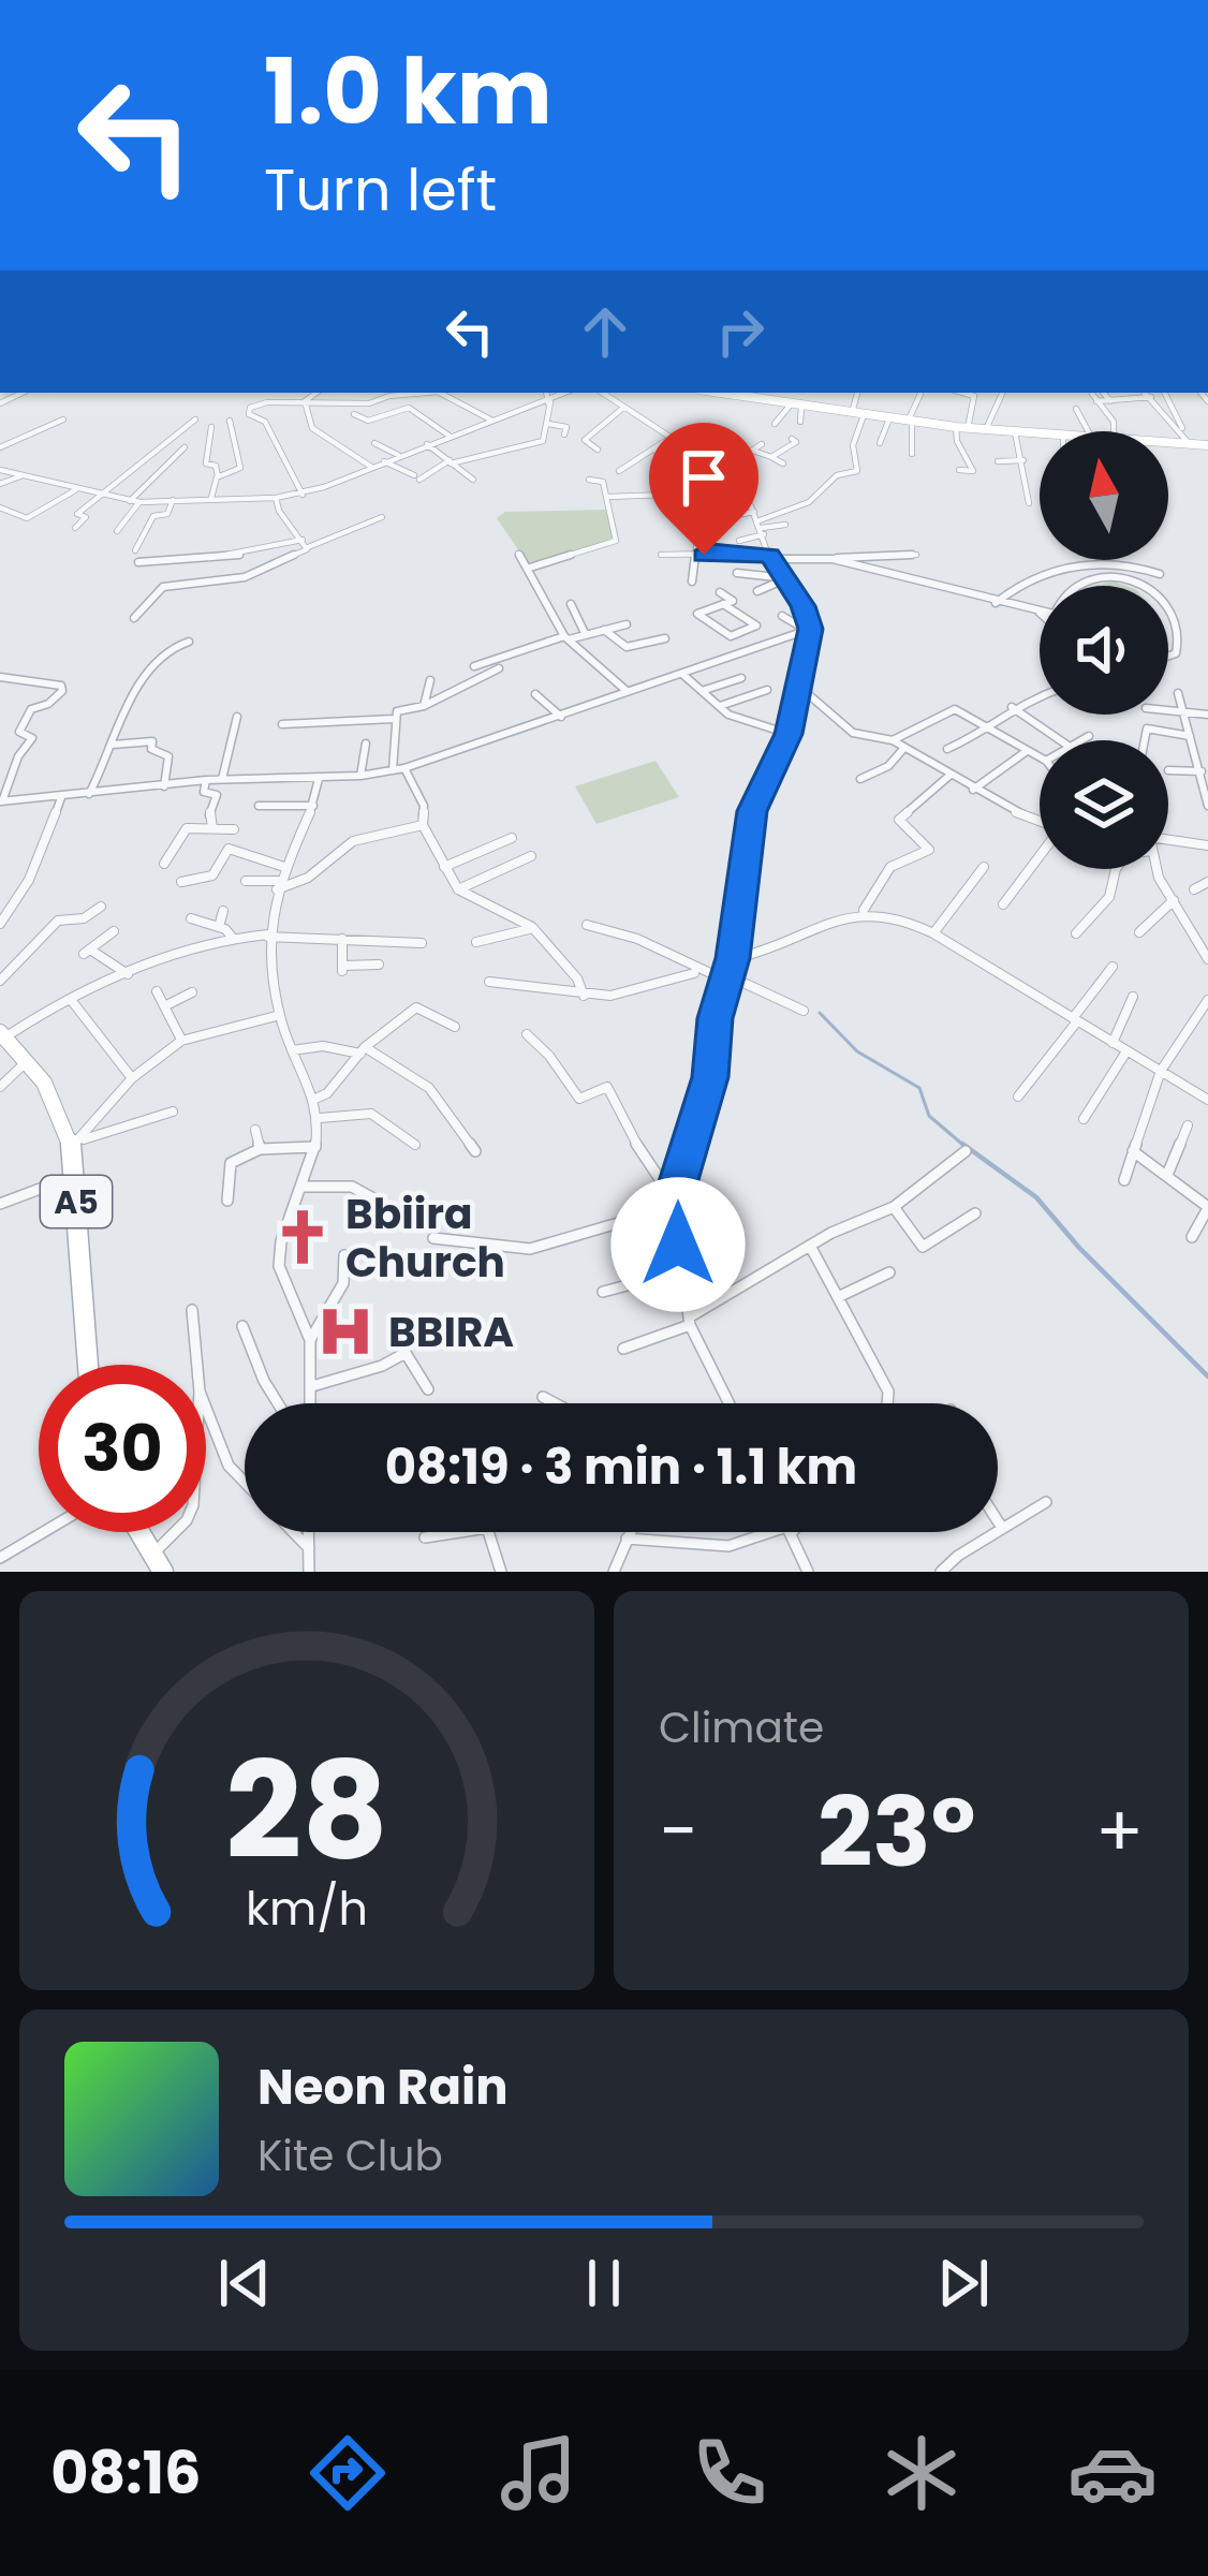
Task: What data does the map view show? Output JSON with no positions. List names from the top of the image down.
{
  "streets": {
    "main road": ["A5"]
  },
  "places": {
    "church": ["Bbiira Church"],
    "hospital": ["BBIRA"]
  },
  "north": "top",
  "page": {
    "turn": ["1.0 km", "Turn left"],
    "limit": "30",
    "trip": "08:19 · 3 min · 1.1 km",
    "tile": "Climate",
    "heat": ["−", "23°", "+"],
    "song": ["Neon Rain", "Kite Club"],
    "tabs": "08:16",
    "gauge": ["28", "km/h"]
  }
}
